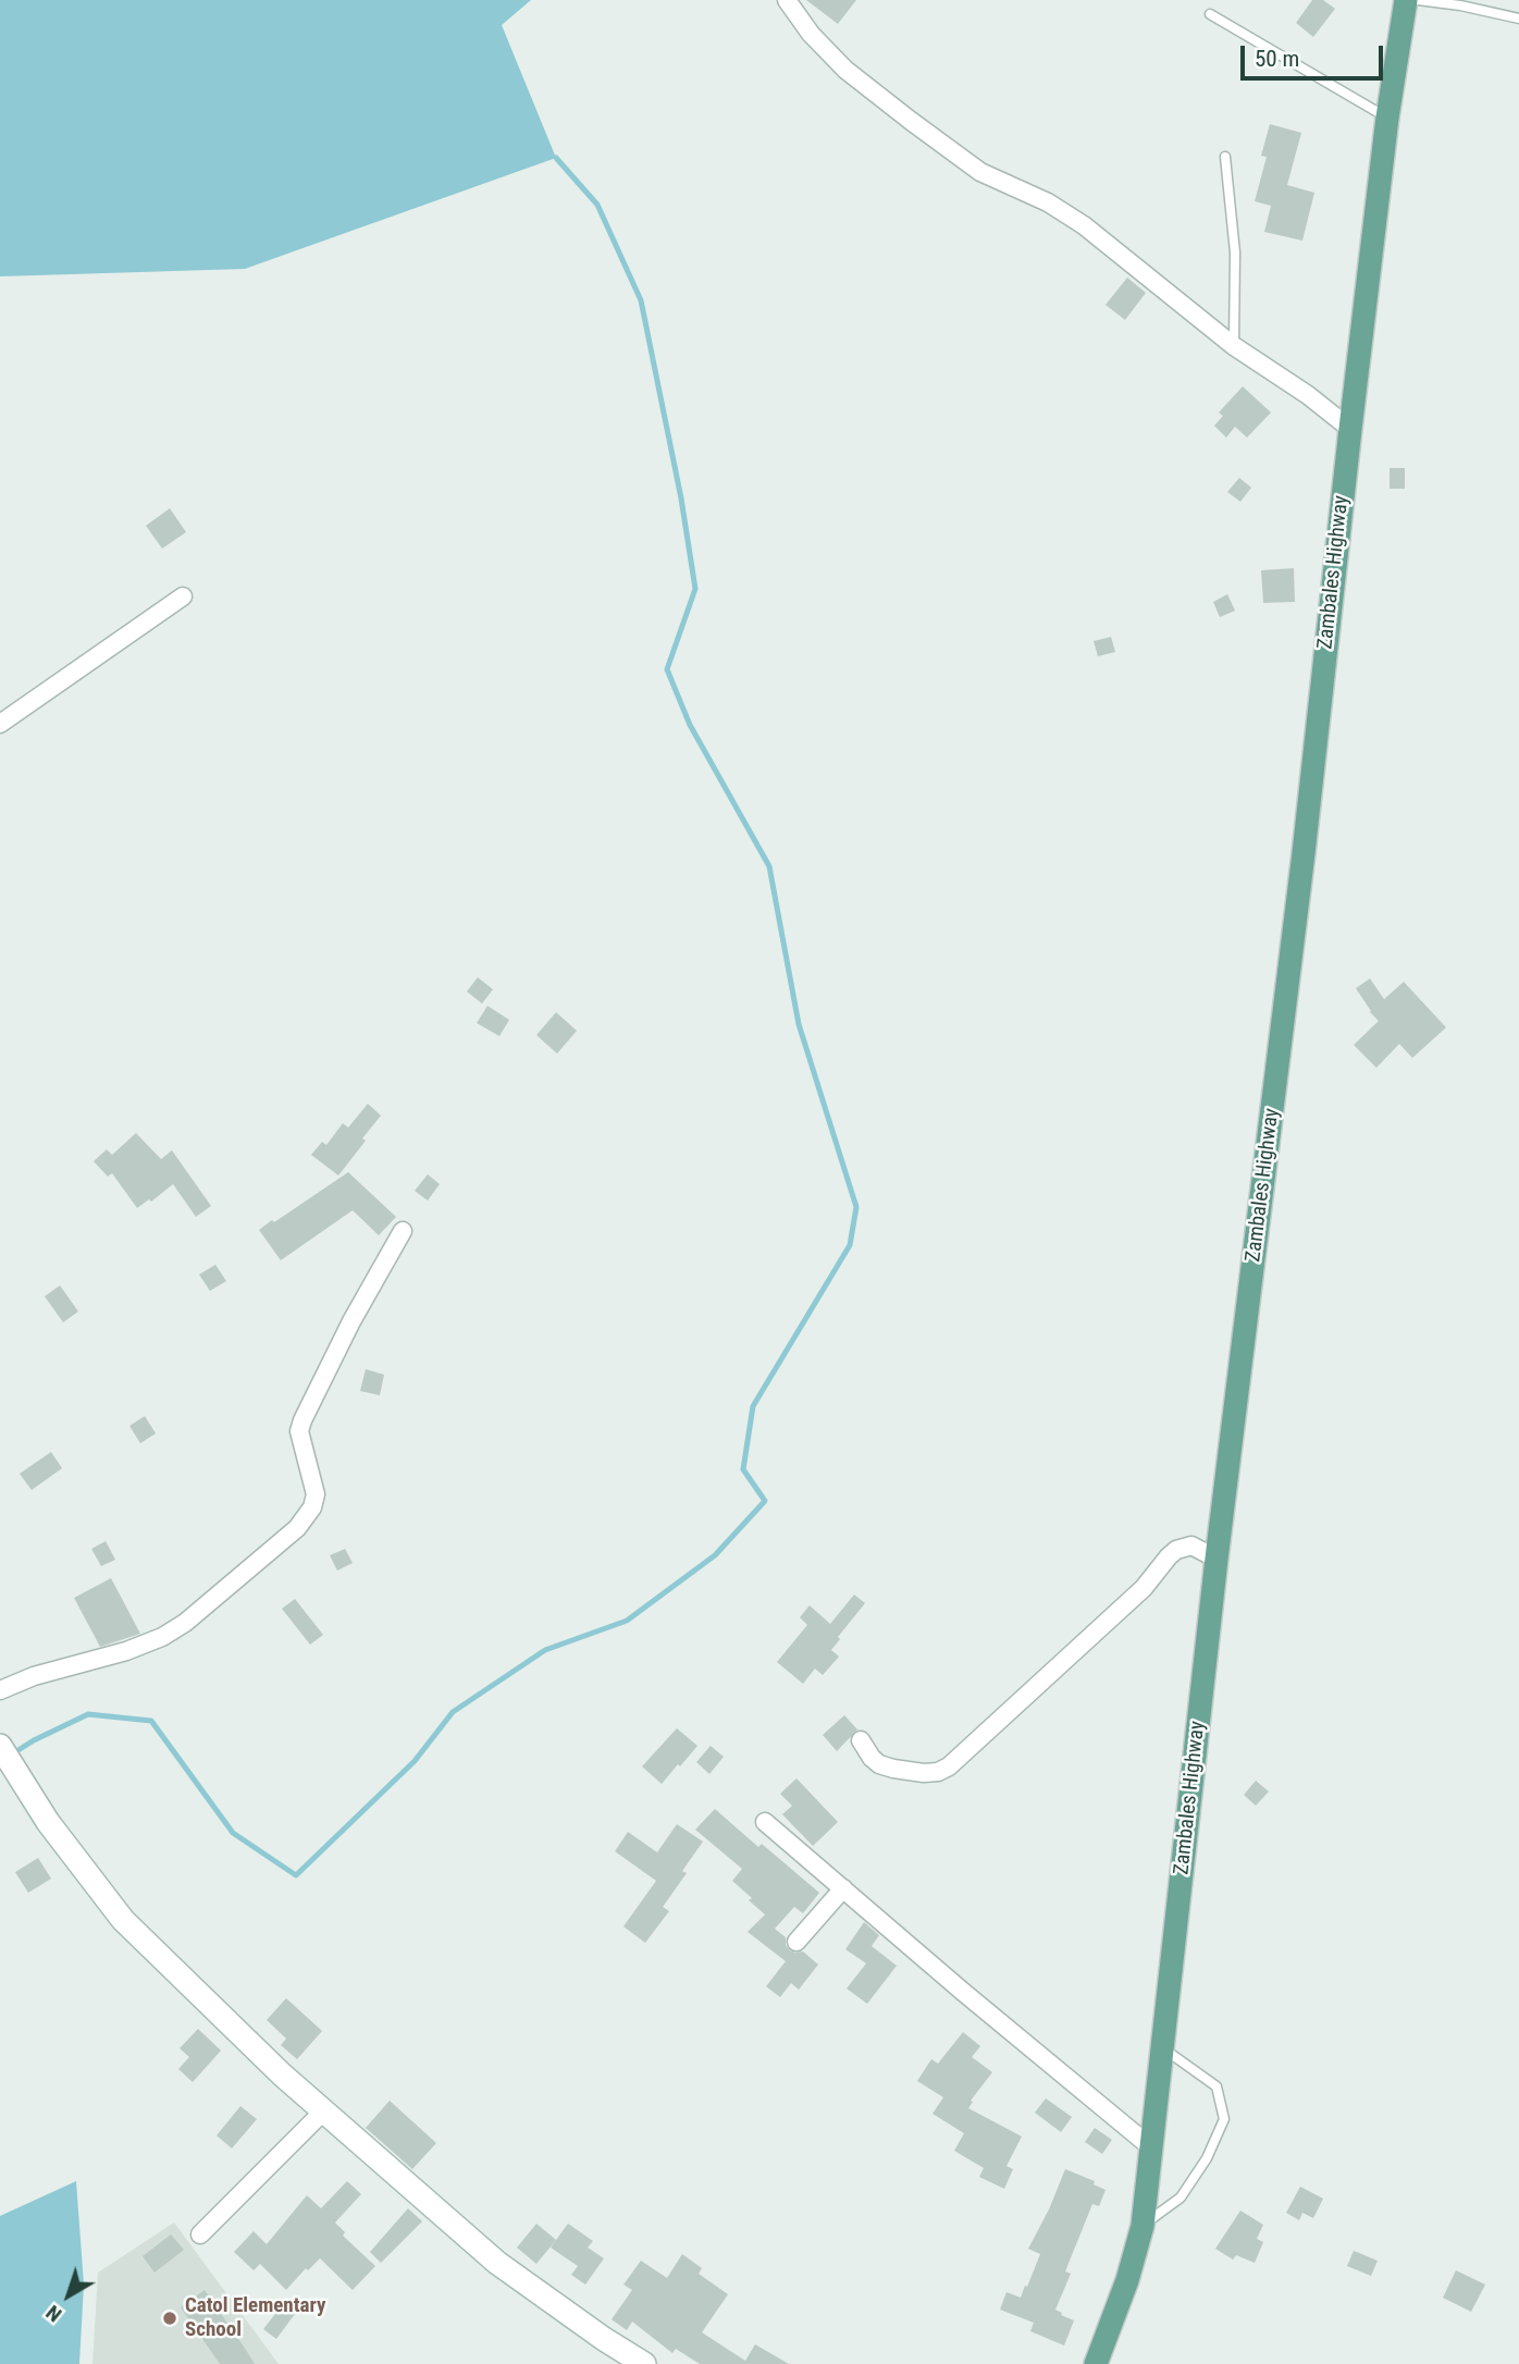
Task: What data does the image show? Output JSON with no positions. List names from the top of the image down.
{
  "streets": {
    "main road": ["Zambales Highway"]
  },
  "places": ["Catol Elementary School"],
  "scale_bar": "50 m",
  "north": "bottom left"
}
